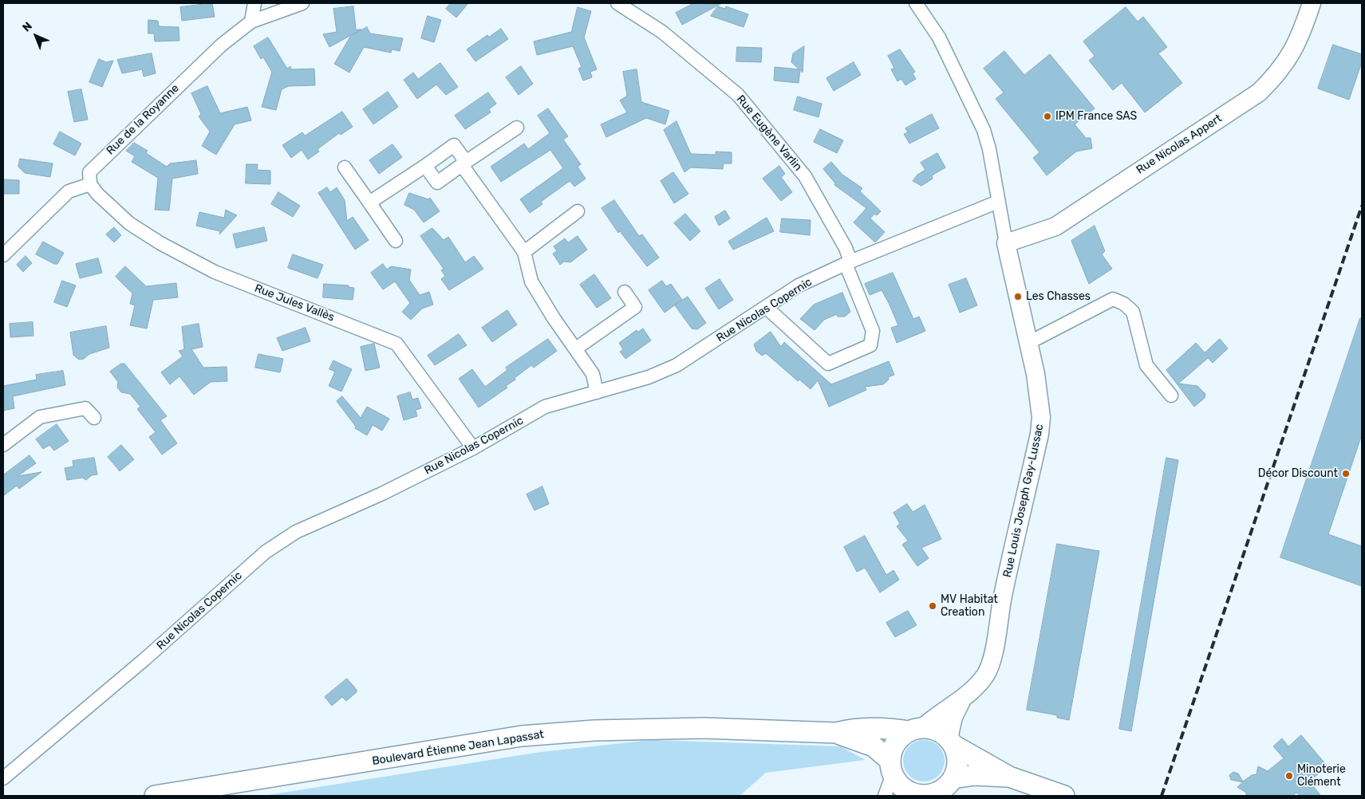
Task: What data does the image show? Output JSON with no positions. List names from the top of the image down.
{
  "streets": {
    "main road": ["Boulevard Étienne Jean Lapassat"],
    "street": [
      "Rue de la Royanne",
      "Rue Eugène Varlin",
      "Rue Nicolas Appert",
      "Rue Jules Vallès",
      "Rue Nicolas Copernic",
      "Rue Louis Joseph Gay-Lussac"
    ]
  },
  "crossings": [
    ["Rue de la Royanne", "Rue Jules Vallès"],
    ["Rue Eugène Varlin", "Rue Nicolas Copernic"],
    ["Rue Nicolas Appert", "Rue Louis Joseph Gay-Lussac"],
    ["Rue Jules Vallès", "Rue Nicolas Copernic"],
    ["Rue Nicolas Copernic", "Rue Louis Joseph Gay-Lussac"],
    ["Rue Louis Joseph Gay-Lussac", "Boulevard Étienne Jean Lapassat"]
  ],
  "places": [
    "IPM France SAS",
    "Les Chasses",
    "Décor Discount",
    "MV Habitat Creation",
    "Minoterie Clément"
  ],
  "north": "top left"
}
